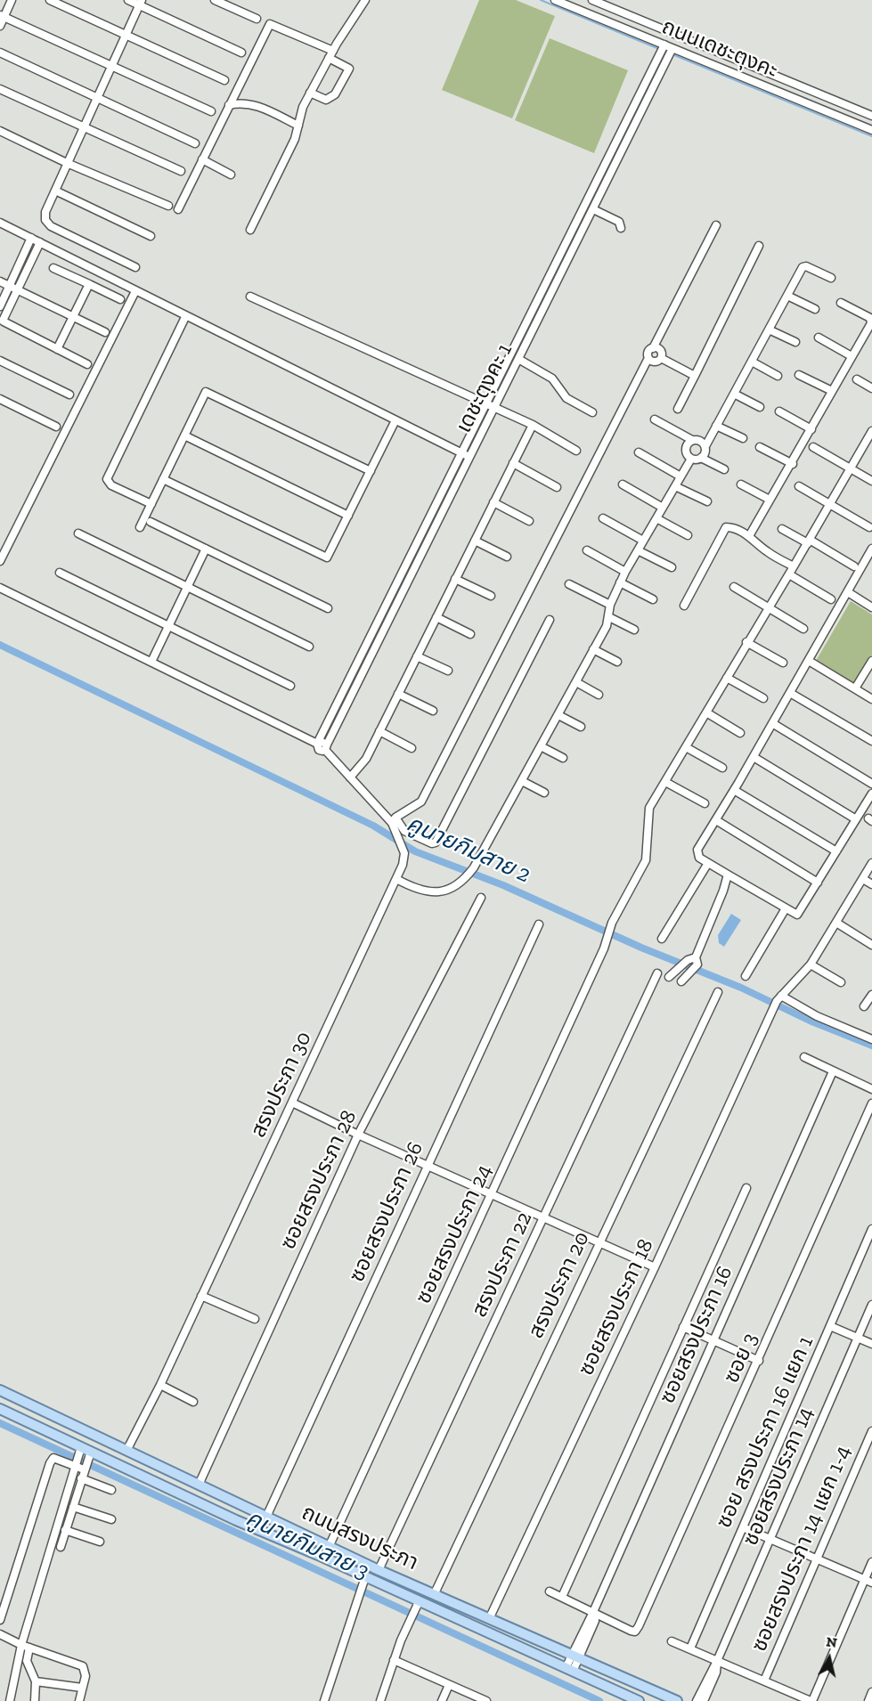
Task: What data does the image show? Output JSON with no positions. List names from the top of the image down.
{
  "streets": {
    "main road": ["ถนนสรงประภา"],
    "street": [
      "ถนนเดชะตุงคะ",
      "เดชะตุงคะ 1",
      "สรงประภา 30",
      "ซอยสรงประภา 28",
      "ซอยสรงประภา 26",
      "ซอยสรงประภา 24",
      "สรงประภา 22",
      "สรงประภา 20",
      "ซอยสรงประภา 18",
      "ซอยสรงประภา 16",
      "ซอย 3",
      "ซอย สรงประภา 16 แยก 1",
      "ซอยสรงประภา 14",
      "ซอยสรงประภา 14 แยก 1-4"
    ]
  },
  "crossings": [
    ["ถนนเดชะตุงคะ", "เดชะตุงคะ 1"],
    ["เดชะตุงคะ 1", "สรงประภา 30"],
    ["สรงประภา 30", "ถนนสรงประภา"],
    ["ซอยสรงประภา 28", "ถนนสรงประภา"],
    ["ซอยสรงประภา 26", "ถนนสรงประภา"],
    ["ซอยสรงประภา 24", "ถนนสรงประภา"],
    ["สรงประภา 22", "ถนนสรงประภา"],
    ["สรงประภา 20", "ถนนสรงประภา"],
    ["ซอยสรงประภา 18", "ถนนสรงประภา"],
    ["ซอยสรงประภา 16", "ซอย 3"],
    ["ซอยสรงประภา 16", "ถนนสรงประภา"]
  ],
  "water": ["คูนายกิมสาย 2", "คูนายกิมสาย 3"],
  "north": "top"
}
